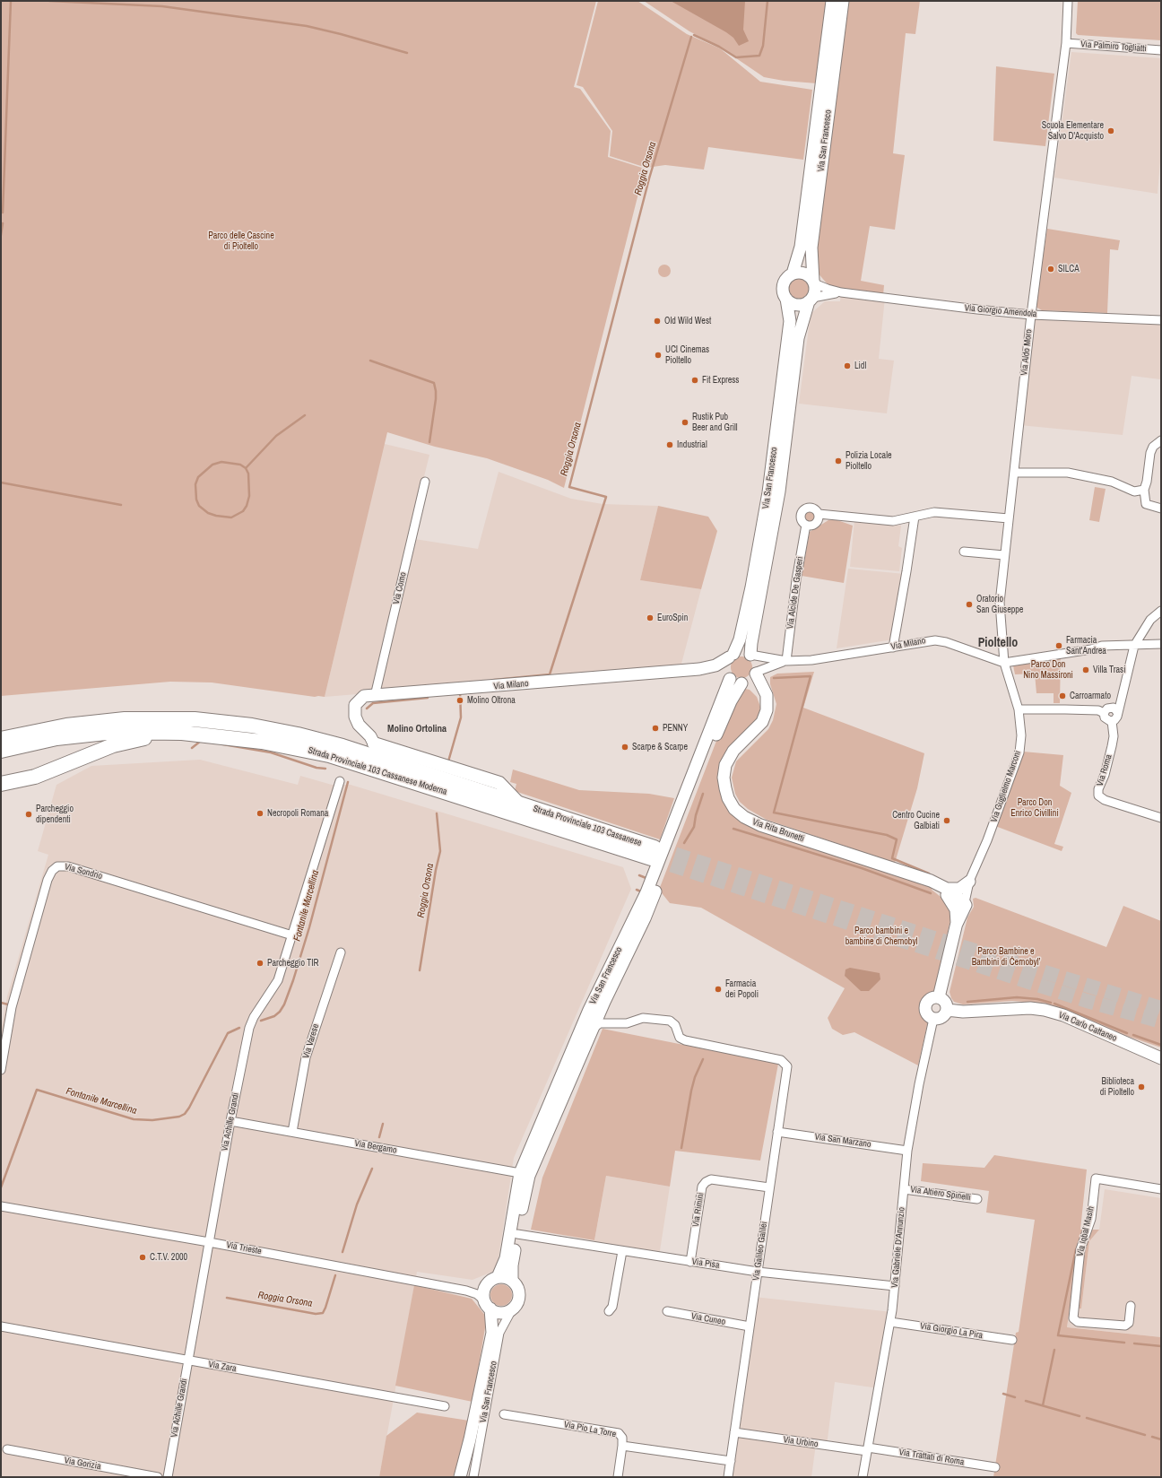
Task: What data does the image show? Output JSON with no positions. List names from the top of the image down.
{
  "streets": {
    "highway": ["Strada Provinciale 103 Cassanese Moderna", "Strada Provinciale 103 Cassanese"],
    "street": [
      "Via Palmiro Togliatti",
      "Via San Francesco",
      "Via Giorgio Amendola",
      "Via Aldo Moro",
      "Via Como",
      "Via Alcide De Gasperi",
      "Via Milano",
      "Via Roma",
      "Via Guglielmo Marconi",
      "Via Rita Brunetti",
      "Via Sondrio",
      "Via Carlo Cattaneo",
      "Via Varese",
      "Via Achille Grandi",
      "Via San Marzano",
      "Via Bergamo",
      "Via Altiero Spinelli",
      "Via Rimini",
      "Via Iqbal Masih",
      "Via Gabriele D'Annunzio",
      "Via Trieste",
      "Via Galileo Galilei",
      "Via Pisa",
      "Via Cuneo",
      "Via Giorgio La Pira",
      "Via Zara",
      "Via Pio La Torre",
      "Via Urbino",
      "Via Trattati di Roma",
      "Via Gorizia"
    ]
  },
  "crossings": [
    ["Via Palmiro Togliatti", "Via Aldo Moro"],
    ["Via San Francesco", "Via Giorgio Amendola"],
    ["Via San Francesco", "Via Milano"],
    ["Via San Francesco", "Via Bergamo"],
    ["Via San Francesco", "Via Trieste"],
    ["Via San Francesco", "Via Pisa"],
    ["Via Giorgio Amendola", "Via Aldo Moro"],
    ["Via Aldo Moro", "Via Alcide De Gasperi"],
    ["Via Aldo Moro", "Via Milano"],
    ["Via Aldo Moro", "Via Guglielmo Marconi"],
    ["Via Como", "Via Milano"],
    ["Via Alcide De Gasperi", "Via Milano"],
    ["Via Milano", "Via Guglielmo Marconi"],
    ["Strada Provinciale 103 Cassanese Moderna", "Strada Provinciale 103 Cassanese"],
    ["Via Guglielmo Marconi", "Via Rita Brunetti"],
    ["Via Guglielmo Marconi", "Via Carlo Cattaneo"],
    ["Via Guglielmo Marconi", "Via Gabriele D'Annunzio"],
    ["Via Sondrio", "Via Achille Grandi"],
    ["Via Carlo Cattaneo", "Via Gabriele D'Annunzio"],
    ["Via Varese", "Via Bergamo"],
    ["Via Achille Grandi", "Via Bergamo"],
    ["Via Achille Grandi", "Via Trieste"],
    ["Via Achille Grandi", "Via Zara"],
    ["Via San Marzano", "Via Gabriele D'Annunzio"],
    ["Via San Marzano", "Via Galileo Galilei"],
    ["Via Altiero Spinelli", "Via Gabriele D'Annunzio"],
    ["Via Rimini", "Via Galileo Galilei"],
    ["Via Rimini", "Via Pisa"],
    ["Via Gabriele D'Annunzio", "Via Pisa"],
    ["Via Gabriele D'Annunzio", "Via Giorgio La Pira"],
    ["Via Gabriele D'Annunzio", "Via Urbino"],
    ["Via Gabriele D'Annunzio", "Via Trattati di Roma"],
    ["Via Galileo Galilei", "Via Pisa"],
    ["Via Galileo Galilei", "Via Cuneo"],
    ["Via Galileo Galilei", "Via Pio La Torre"],
    ["Via Galileo Galilei", "Via Urbino"],
    ["Via Urbino", "Via Trattati di Roma"]
  ],
  "districts": ["Pioltello", "Molino Ortolina"],
  "water": ["Roggia Orsona", "Fontanile Marcellina"],
  "parks": [
    "Parco delle Cascine di Pioltello",
    "Parco Don Nino Massironi",
    "Parco Don Enrico Civillini",
    "Parco bambini e bambine di Chernobyl",
    "Parco Bambine e Bambini di Černobyl’"
  ],
  "places": [
    "Scuola Elementare Salvo D'Acquisto",
    "SILCA",
    "Old Wild West",
    "UCI Cinemas Pioltello",
    "Lidl",
    "Fit Express",
    "Rustik Pub Beer and Grill",
    "Industrial",
    "Polizia Locale Pioltello",
    "Oratorio San Giuseppe",
    "EuroSpin",
    "Farmacia Sant'Andrea",
    "Villa Trasi",
    "Carroarmato",
    "Molino Oltrona",
    "PENNY",
    "Scarpe & Scarpe",
    "Necropoli Romana",
    "Parcheggio dipendenti",
    "Centro Cucine Galbiati",
    "Parcheggio TIR",
    "Farmacia dei Popoli",
    "Biblioteca di Pioltello",
    "C.T.V. 2000"
  ]
}
